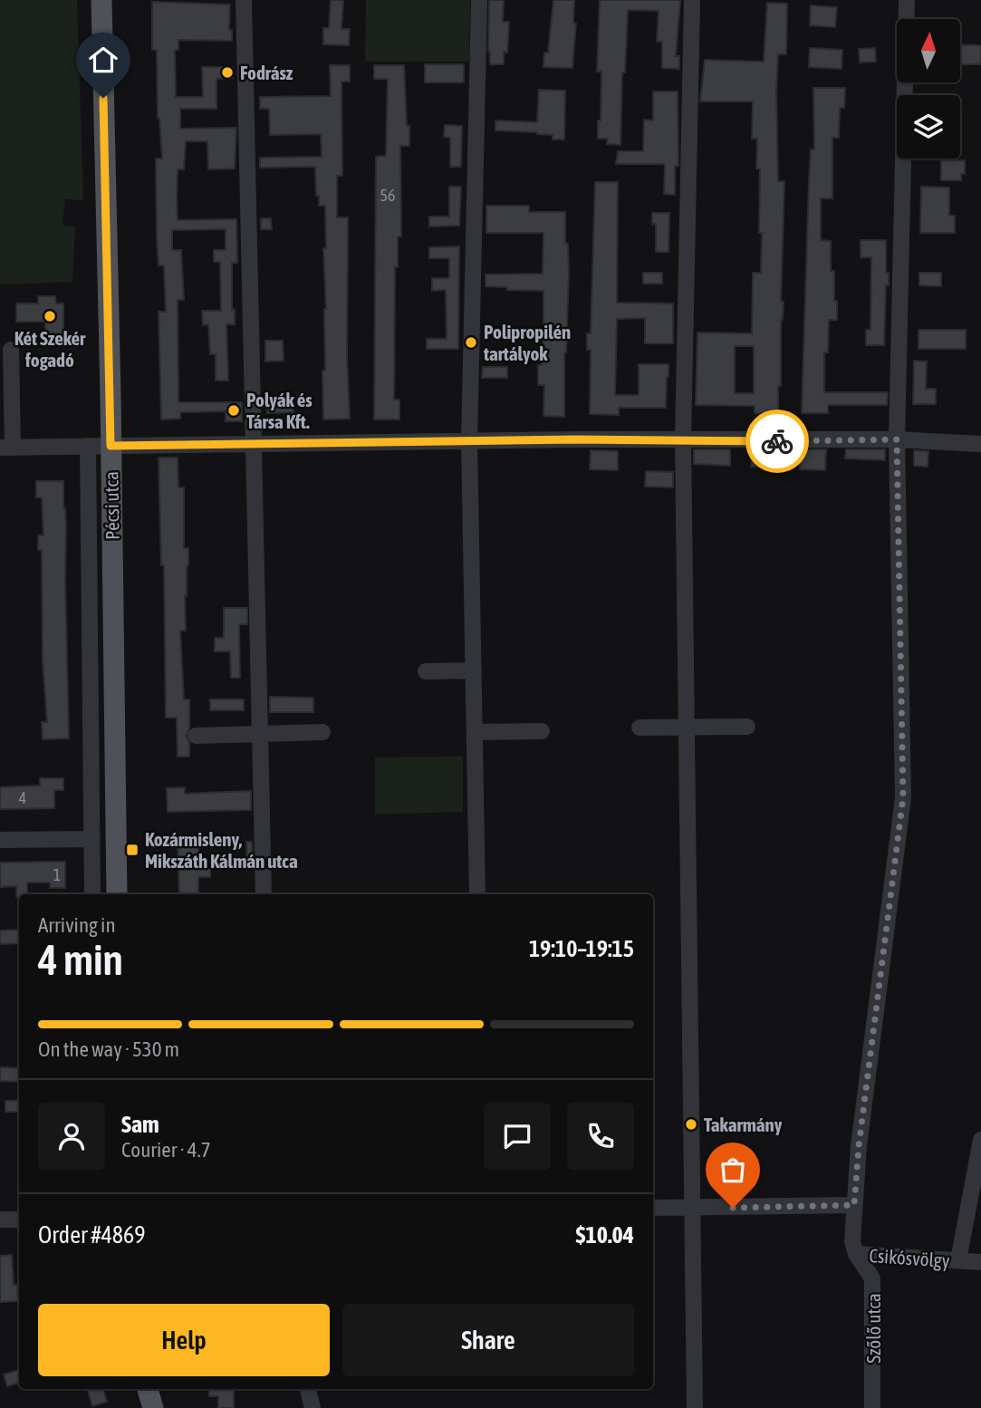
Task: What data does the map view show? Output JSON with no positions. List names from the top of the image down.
{
  "streets": {
    "main road": ["Pécsi utca"],
    "street": ["Csikósvölgy", "Szőlő utca"]
  },
  "crossings": [
    ["Csikósvölgy", "Szőlő utca"]
  ],
  "places": {
    "other": [
      "Fodrász",
      "Két Szekér fogadó",
      "Polipropilén tartályok",
      "Polyák és Társa Kft.",
      "Takarmány"
    ],
    "transit": ["Kozármisleny, Mikszáth Kálmán utca"]
  },
  "house_numbers": ["56", "4", "1"],
  "north": "top",
  "page": {
    "heading": ["4 min", "Arriving in", "19:10–19:15"],
    "panel": [
      "Sam",
      "Courier · 4.7",
      "Order #4869",
      "$10.04"
    ],
    "bar": "On the way · 530 m",
    "buttons": ["Help", "Share"]
  }
}
